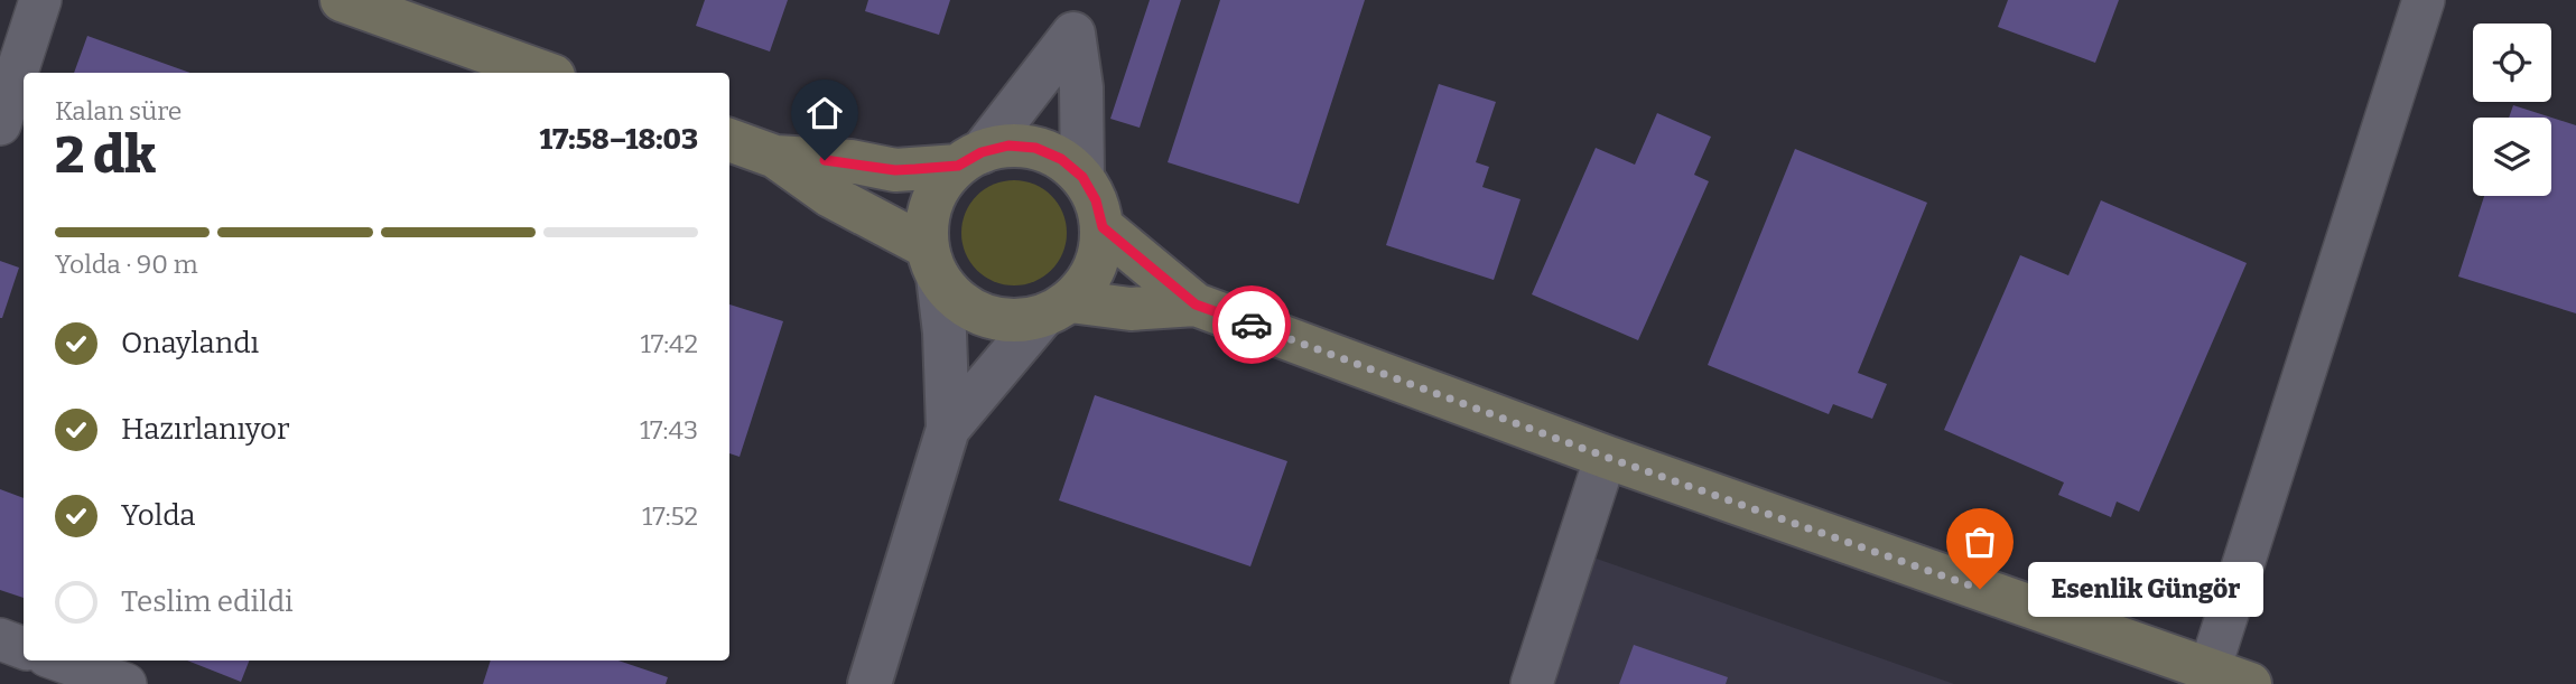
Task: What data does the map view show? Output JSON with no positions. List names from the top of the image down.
{
  "places": ["Esenlik Güngör"],
  "page": {
    "heading": ["2 dk", "Kalan süre", "17:58–18:03"],
    "bar": "Yolda · 90 m",
    "list": [
      ["Onaylandı", "17:42"],
      ["Hazırlanıyor", "17:43"],
      ["Yolda", "17:52"],
      "Teslim edildi"
    ],
    "bubble": "Esenlik Güngör"
  }
}
